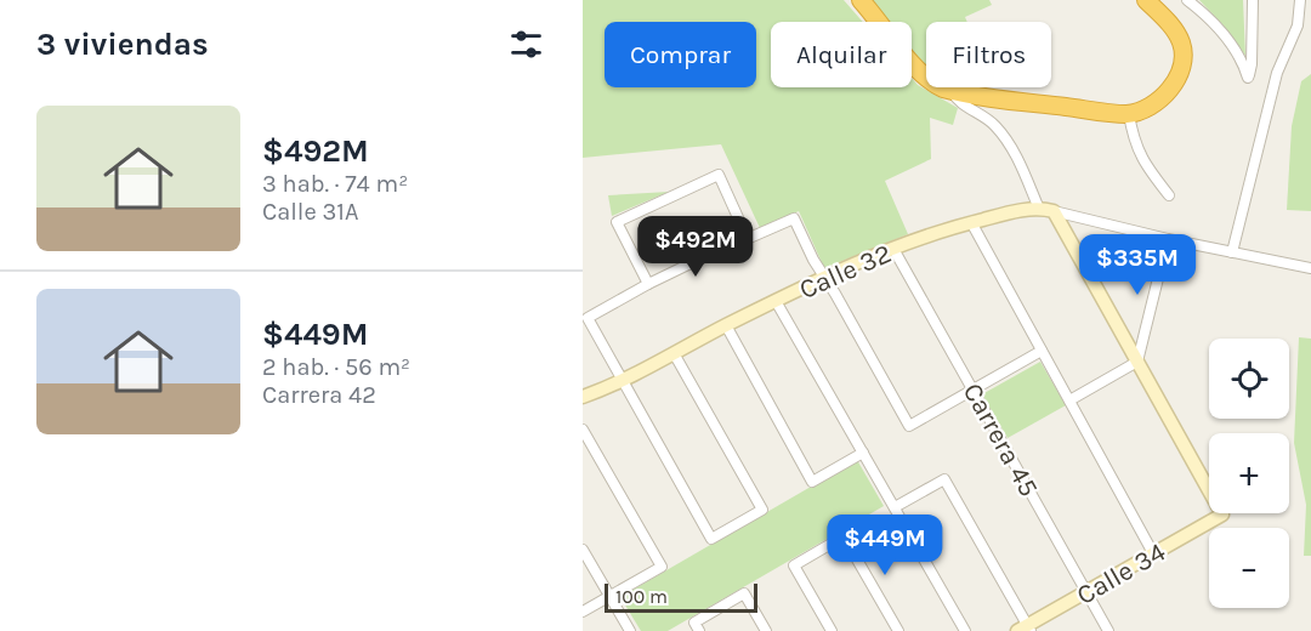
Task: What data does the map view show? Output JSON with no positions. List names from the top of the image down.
{
  "streets": {
    "street": ["Calle 32", "Carrera 45", "Calle 34"]
  },
  "crossings": [
    ["Calle 32", "Carrera 45"],
    ["Carrera 45", "Calle 34"]
  ],
  "scale_bar": "100 m",
  "page": {
    "heading": "3 viviendas",
    "chip": ["Comprar", "Alquilar", "Filtros"],
    "list": [
      {
        "name": "$492M",
        "note": "3 hab. · 74 m² · Calle 31A"
      },
      {
        "name": "$449M",
        "note": "2 hab. · 56 m² · Carrera 42"
      }
    ],
    "price": ["$492M", "$335M", "$449M"],
    "map_buttons": ["+", "−"],
    "scale": "100 m"
  }
}
